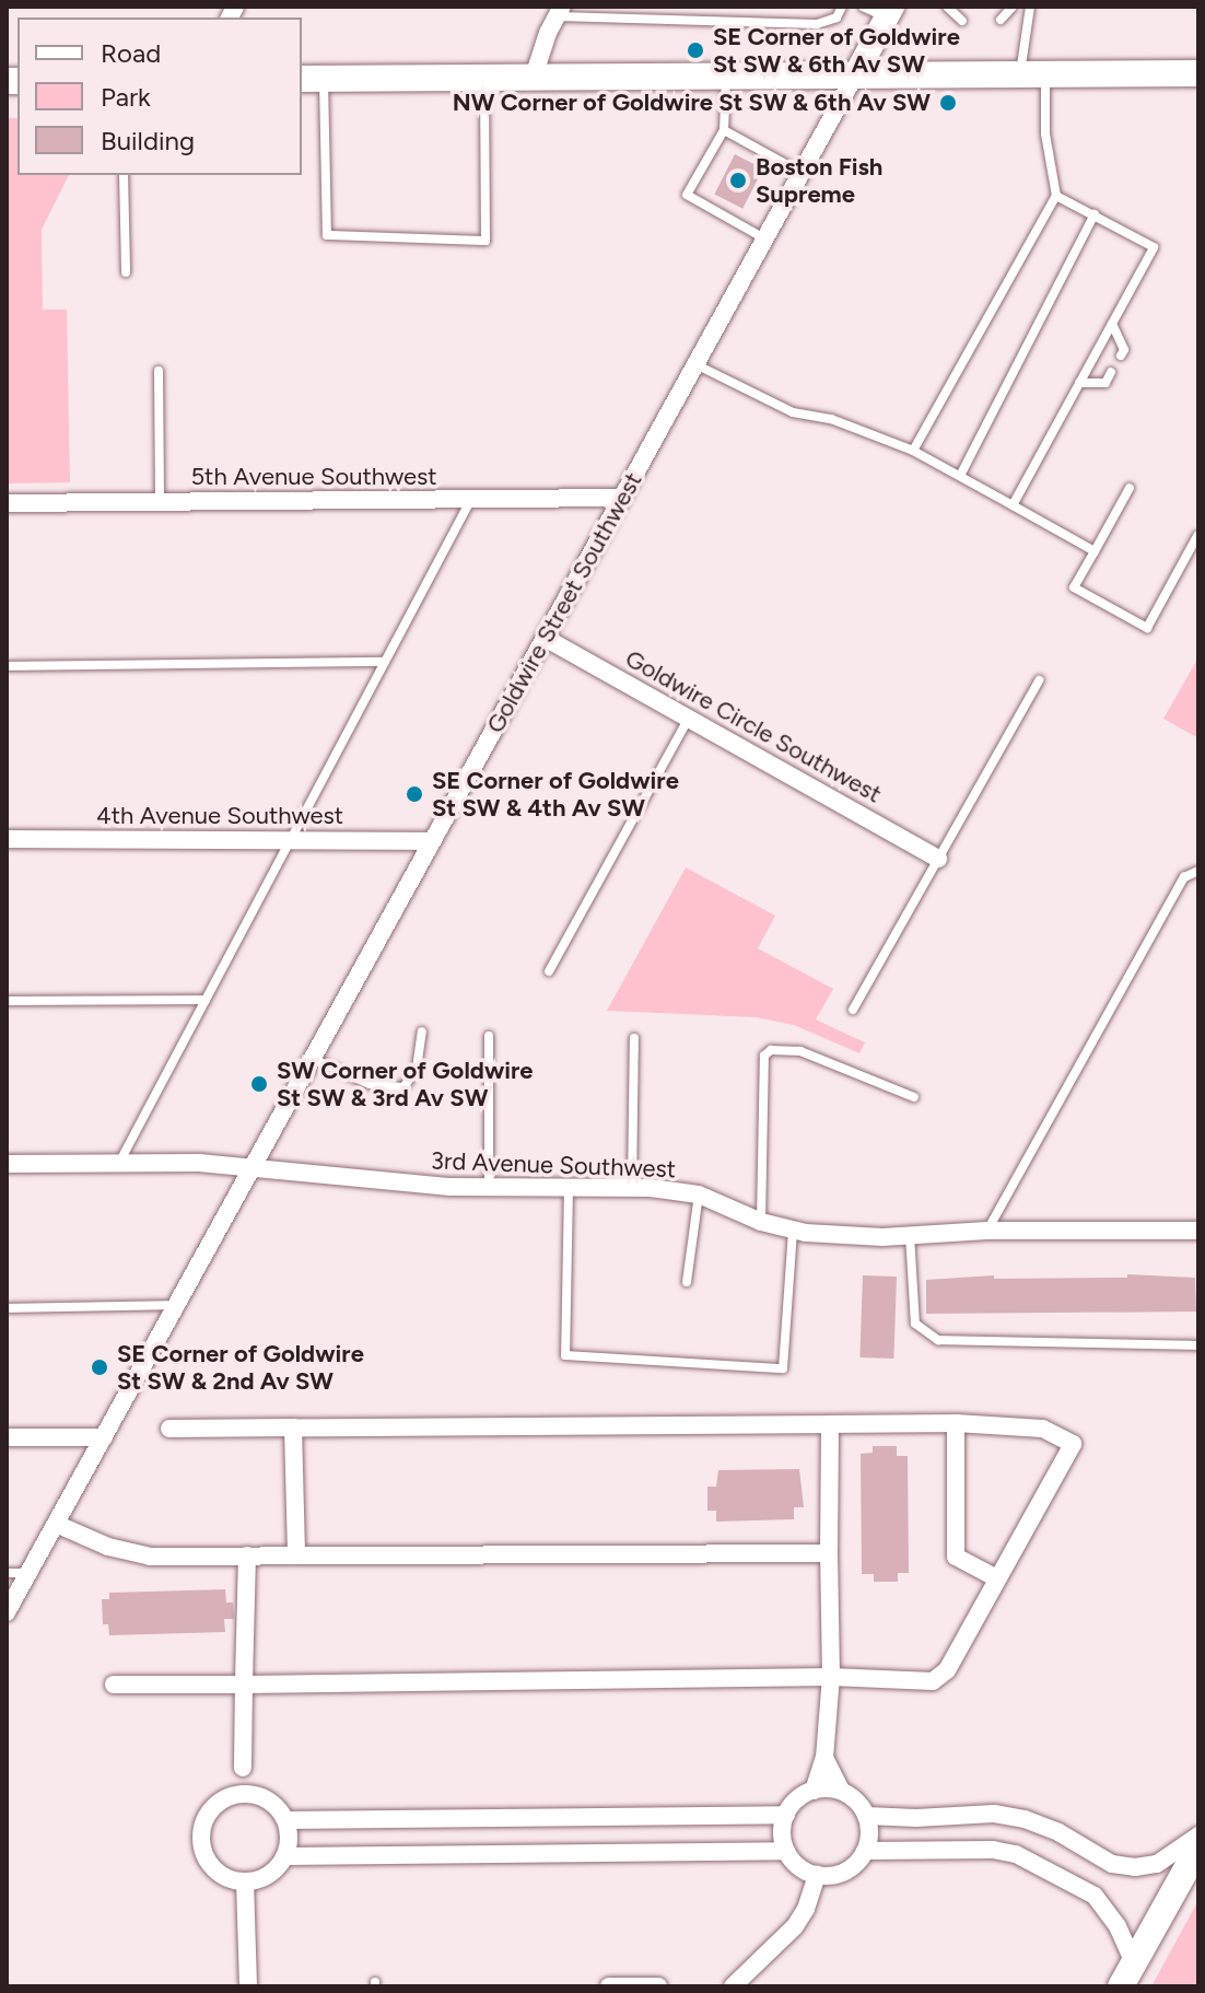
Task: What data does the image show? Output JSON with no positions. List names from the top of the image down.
{
  "streets": {
    "street": [
      "5th Avenue Southwest",
      "Goldwire Street Southwest",
      "Goldwire Circle Southwest",
      "4th Avenue Southwest",
      "3rd Avenue Southwest"
    ]
  },
  "crossings": [
    ["5th Avenue Southwest", "Goldwire Street Southwest"],
    ["Goldwire Street Southwest", "Goldwire Circle Southwest"],
    ["Goldwire Street Southwest", "4th Avenue Southwest"],
    ["Goldwire Street Southwest", "3rd Avenue Southwest"]
  ],
  "places": [
    "SE Corner of Goldwire St SW & 6th Av SW",
    "NW Corner of Goldwire St SW & 6th Av SW",
    "Boston Fish Supreme",
    "SE Corner of Goldwire St SW & 4th Av SW",
    "SW Corner of Goldwire St SW & 3rd Av SW",
    "SE Corner of Goldwire St SW & 2nd Av SW"
  ],
  "legend": ["Road", "Park", "Building"]
}
